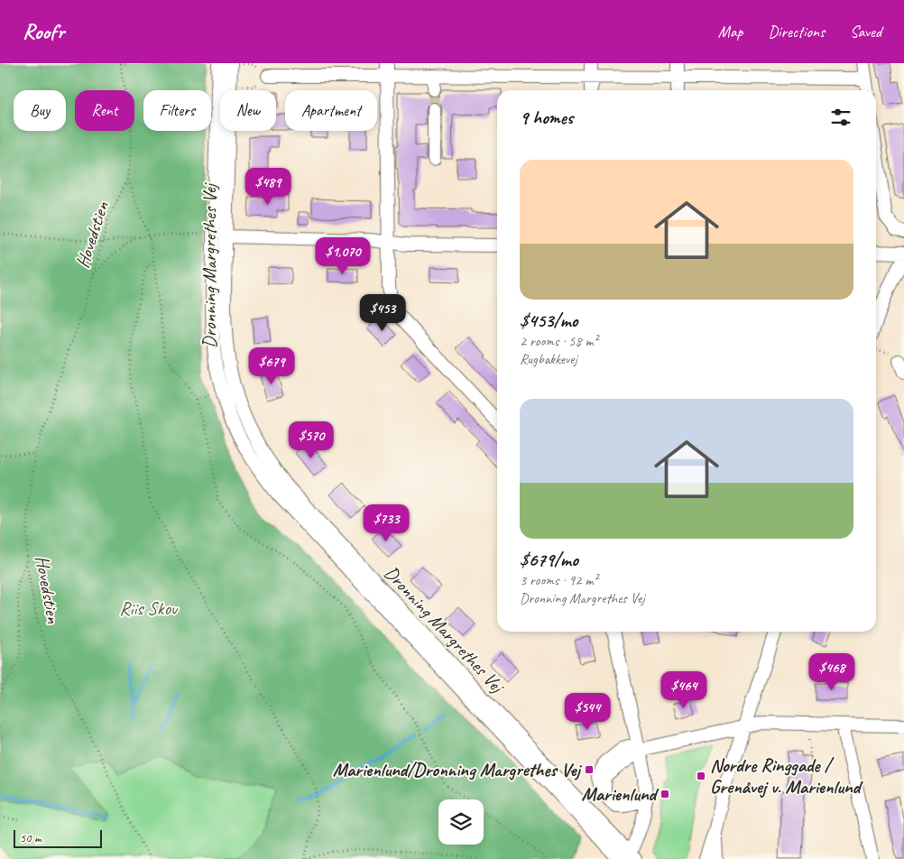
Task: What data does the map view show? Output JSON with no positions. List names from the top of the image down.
{
  "streets": {
    "street": ["Dronning Margrethes Vej"],
    "path": ["Hovedstien"]
  },
  "parks": ["Riis Skov"],
  "places": {
    "transit": ["Marienlund/Dronning Margrethes Vej", "Nordre Ringgade / Grenåvej v. Marienlund", "Marienlund"]
  },
  "scale_bar": "50 m",
  "page": {
    "header": "Roofr",
    "nav": ["Map", "Directions", "Saved"],
    "chip": [
      "Buy",
      "Rent",
      "Filters",
      "New",
      "Apartment"
    ],
    "heading": "9 homes",
    "list": [
      {
        "name": "$453/mo",
        "note": "2 rooms · 58 m² · Rugbakkevej"
      },
      {
        "name": "$679/mo",
        "note": "3 rooms · 92 m² · Dronning Margrethes Vej"
      }
    ],
    "price": [
      "$489",
      "$1,070",
      "$453",
      "$679",
      "$570",
      "$733",
      "$468",
      "$464",
      "$544"
    ],
    "scale": "50 m"
  }
}
